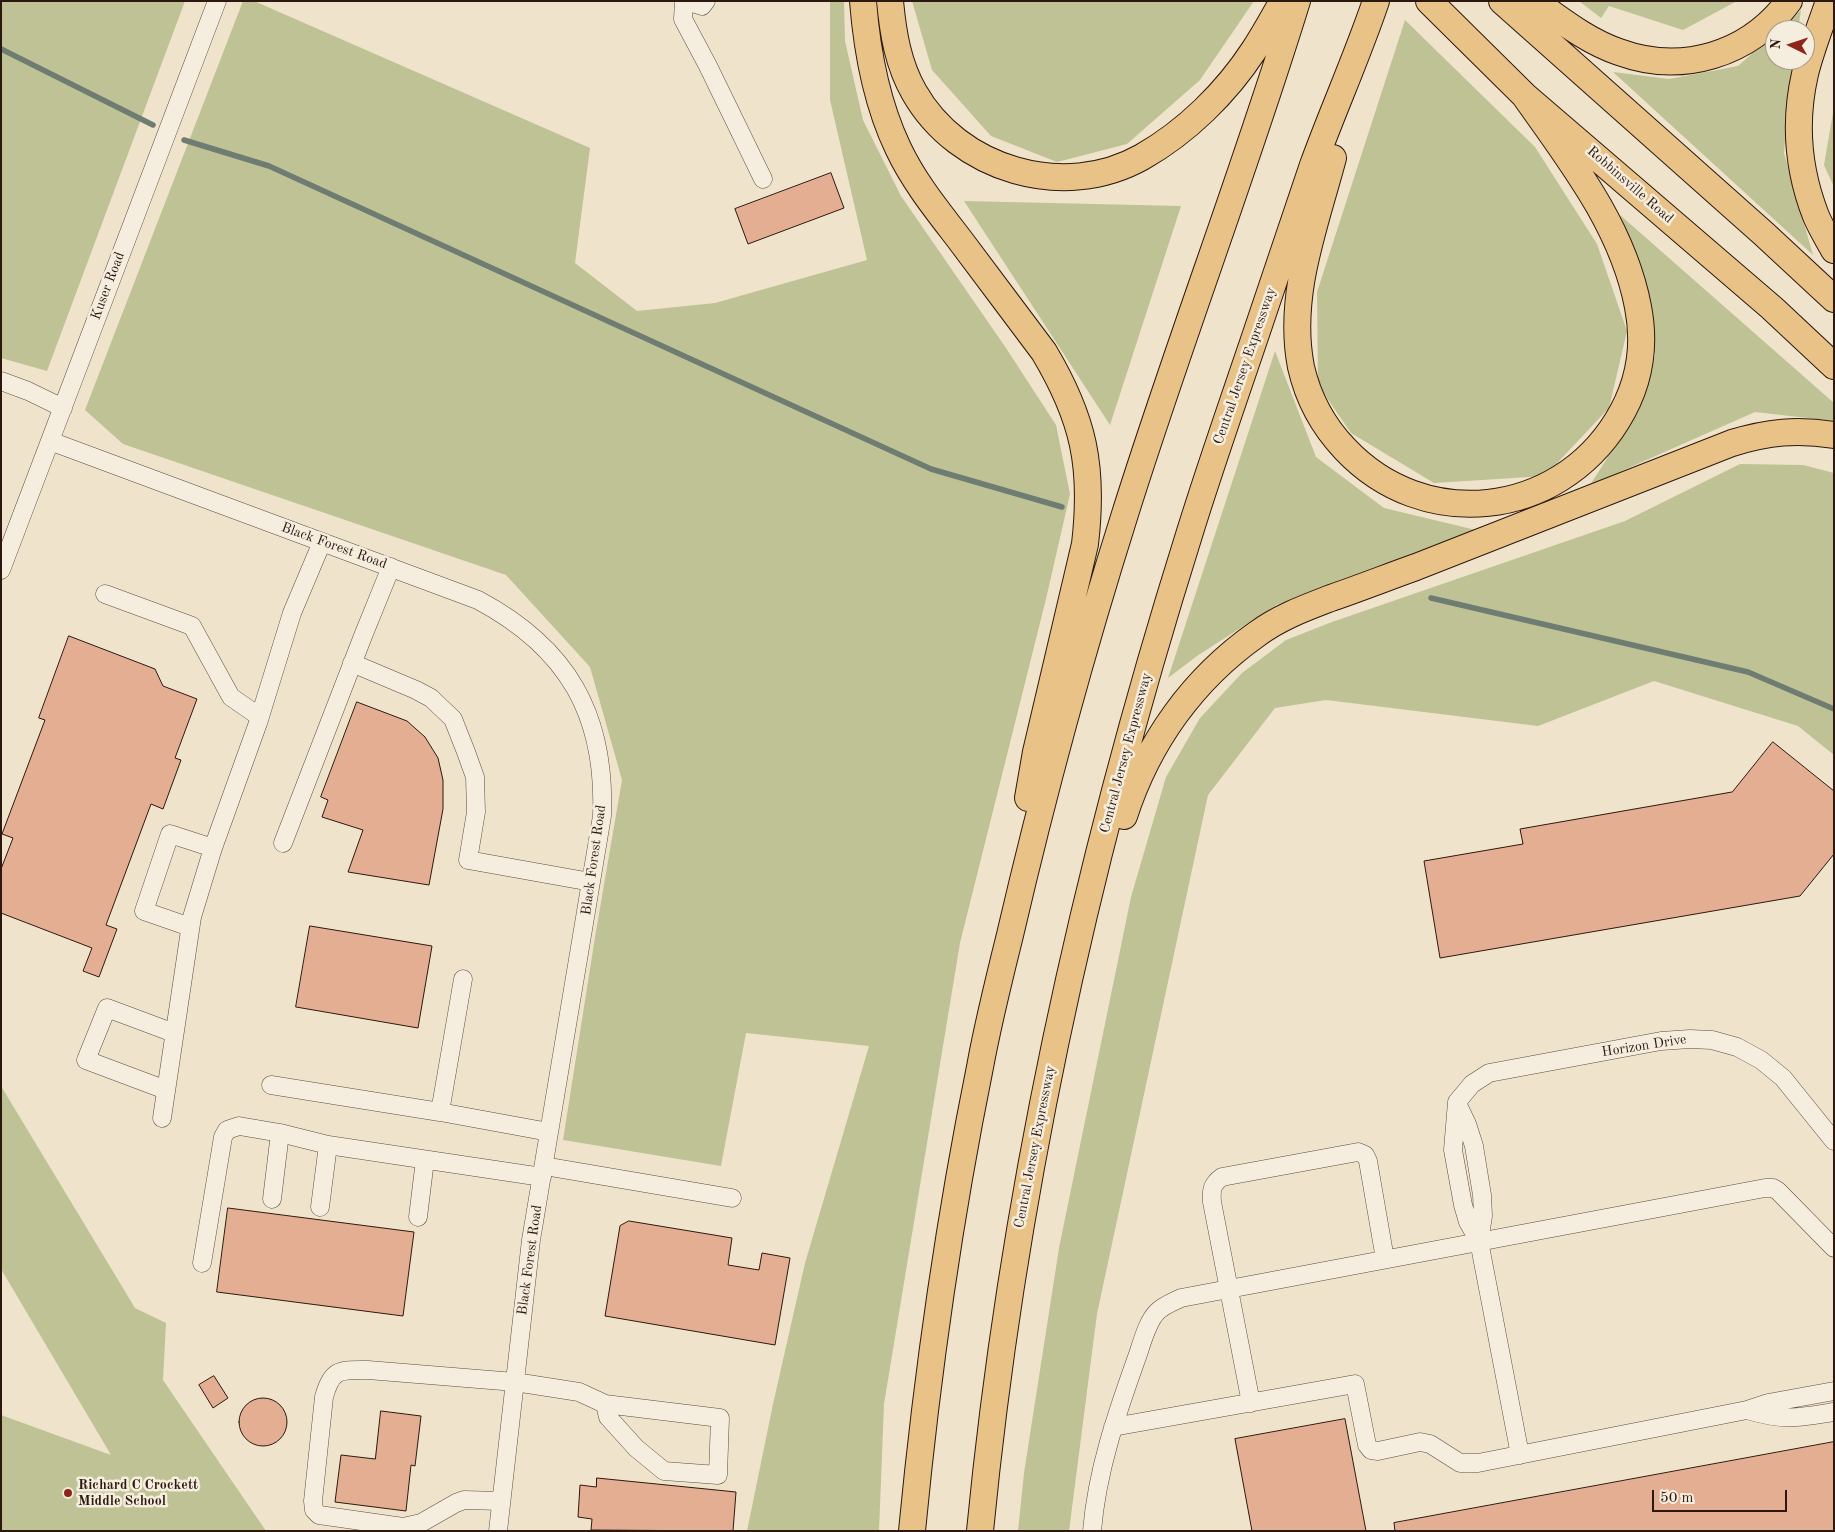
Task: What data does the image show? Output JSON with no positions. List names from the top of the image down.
{
  "streets": {
    "highway": ["Robbinsville Road", "Central Jersey Expressway"],
    "street": ["Kuser Road", "Black Forest Road", "Horizon Drive"]
  },
  "crossings": [
    ["Kuser Road", "Black Forest Road"]
  ],
  "places": ["Richard C Crockett Middle School"],
  "scale_bar": "50 m",
  "north": "left"
}
